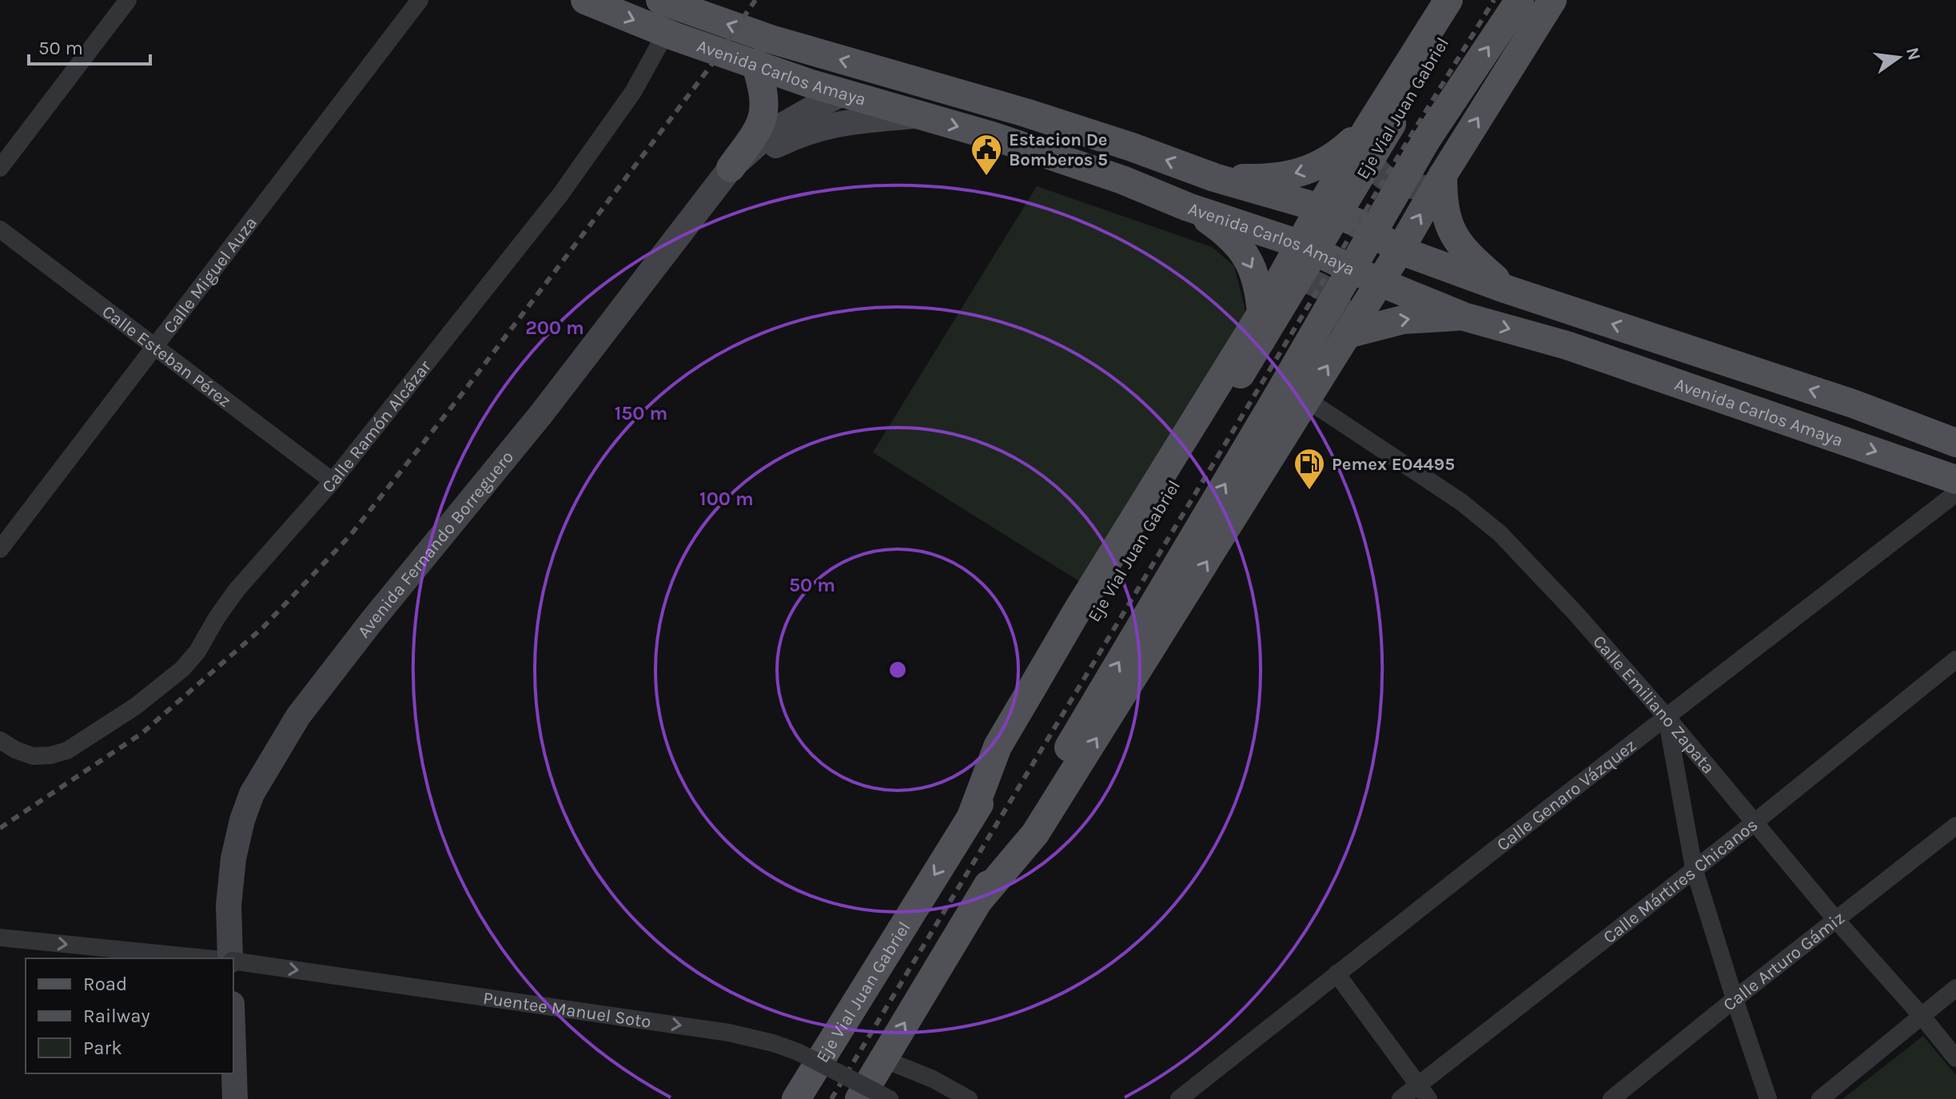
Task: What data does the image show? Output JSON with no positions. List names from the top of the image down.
{
  "streets": {
    "main road": ["Avenida Carlos Amaya", "Eje Vial Juan Gabriel", "Avenida Fernando Borreguero"],
    "street": [
      "Calle Miguel Auza",
      "Calle Esteban Pérez",
      "Calle Ramón Alcázar",
      "Calle Emiliano Zapata",
      "Calle Genaro Vázquez",
      "Calle Mártires Chicanos",
      "Calle Arturo Gámiz",
      "Puentee Manuel Soto"
    ]
  },
  "crossings": [
    ["Avenida Carlos Amaya", "Calle Ramón Alcázar"],
    ["Avenida Carlos Amaya", "Avenida Fernando Borreguero"],
    ["Calle Miguel Auza", "Calle Esteban Pérez"],
    ["Calle Esteban Pérez", "Calle Ramón Alcázar"],
    ["Calle Emiliano Zapata", "Calle Genaro Vázquez"],
    ["Calle Emiliano Zapata", "Calle Mártires Chicanos"],
    ["Calle Emiliano Zapata", "Calle Arturo Gámiz"]
  ],
  "one_way": ["Puentee Manuel Soto"],
  "places": {
    "public building": ["Estacion De Bomberos 5"],
    "fuel station": ["Pemex E04495"]
  },
  "legend": ["Road", "Railway", "Park"],
  "scale_bar": "50 m",
  "north": "right",
  "rings": [
    "200 m",
    "150 m",
    "100 m",
    "50 m"
  ]
}
